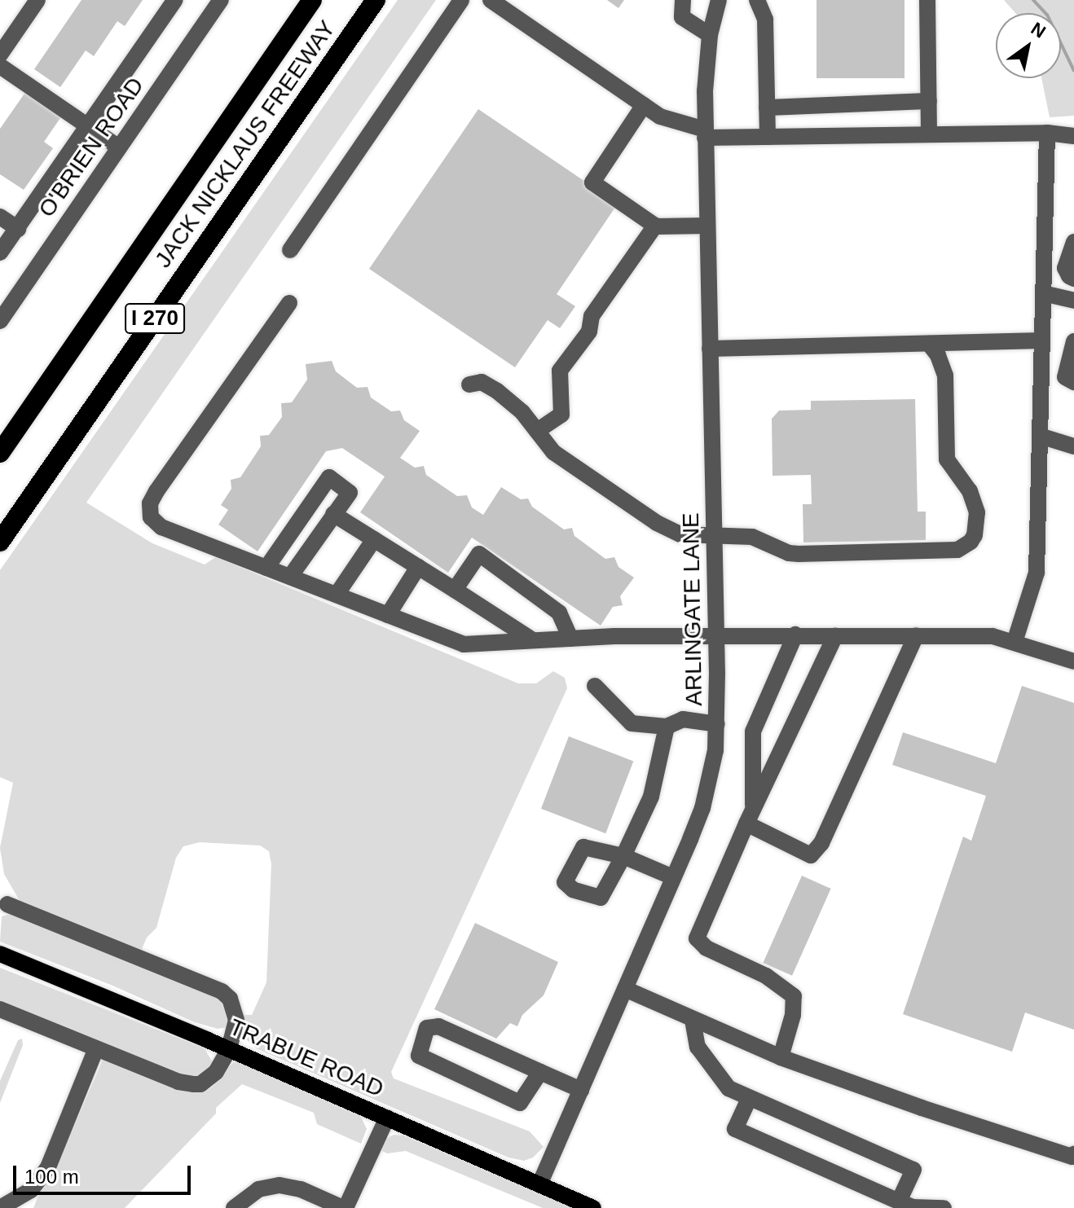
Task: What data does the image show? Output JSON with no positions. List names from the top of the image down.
{
  "streets": {
    "highway": ["JACK NICKLAUS FREEWAY", "I 270"],
    "main road": ["TRABUE ROAD"],
    "street": ["O'BRIEN ROAD", "ARLINGATE LANE"]
  },
  "crossings": [
    ["ARLINGATE LANE", "TRABUE ROAD"]
  ],
  "scale_bar": "100 m",
  "north": "top right"
}
